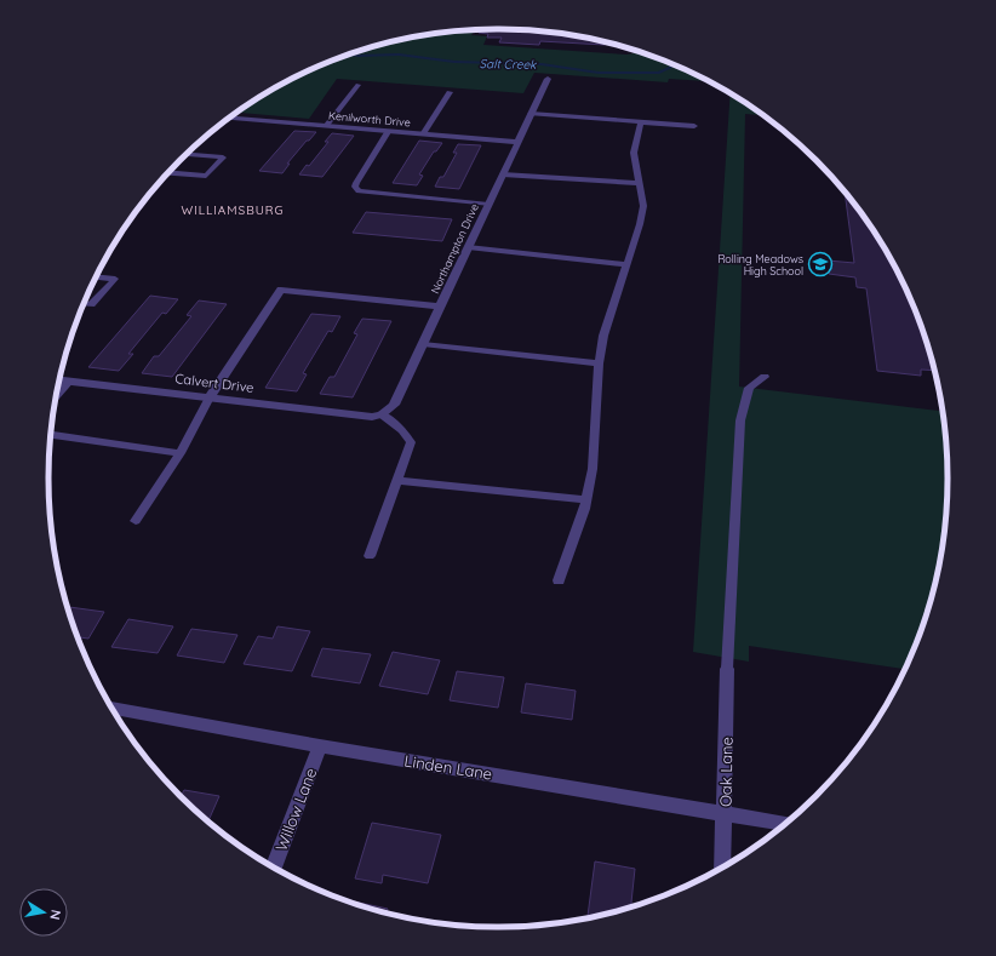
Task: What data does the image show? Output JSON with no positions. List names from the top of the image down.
{
  "streets": {
    "street": [
      "Kenilworth Drive",
      "Northampton Drive",
      "Calvert Drive",
      "Linden Lane",
      "Oak Lane",
      "Willow Lane"
    ]
  },
  "crossings": [
    ["Kenilworth Drive", "Northampton Drive"],
    ["Northampton Drive", "Calvert Drive"],
    ["Linden Lane", "Oak Lane"],
    ["Linden Lane", "Willow Lane"]
  ],
  "districts": ["WILLIAMSBURG"],
  "water": ["Salt Creek"],
  "places": {
    "school or university": ["Rolling Meadows High School"]
  },
  "north": "right"
}
